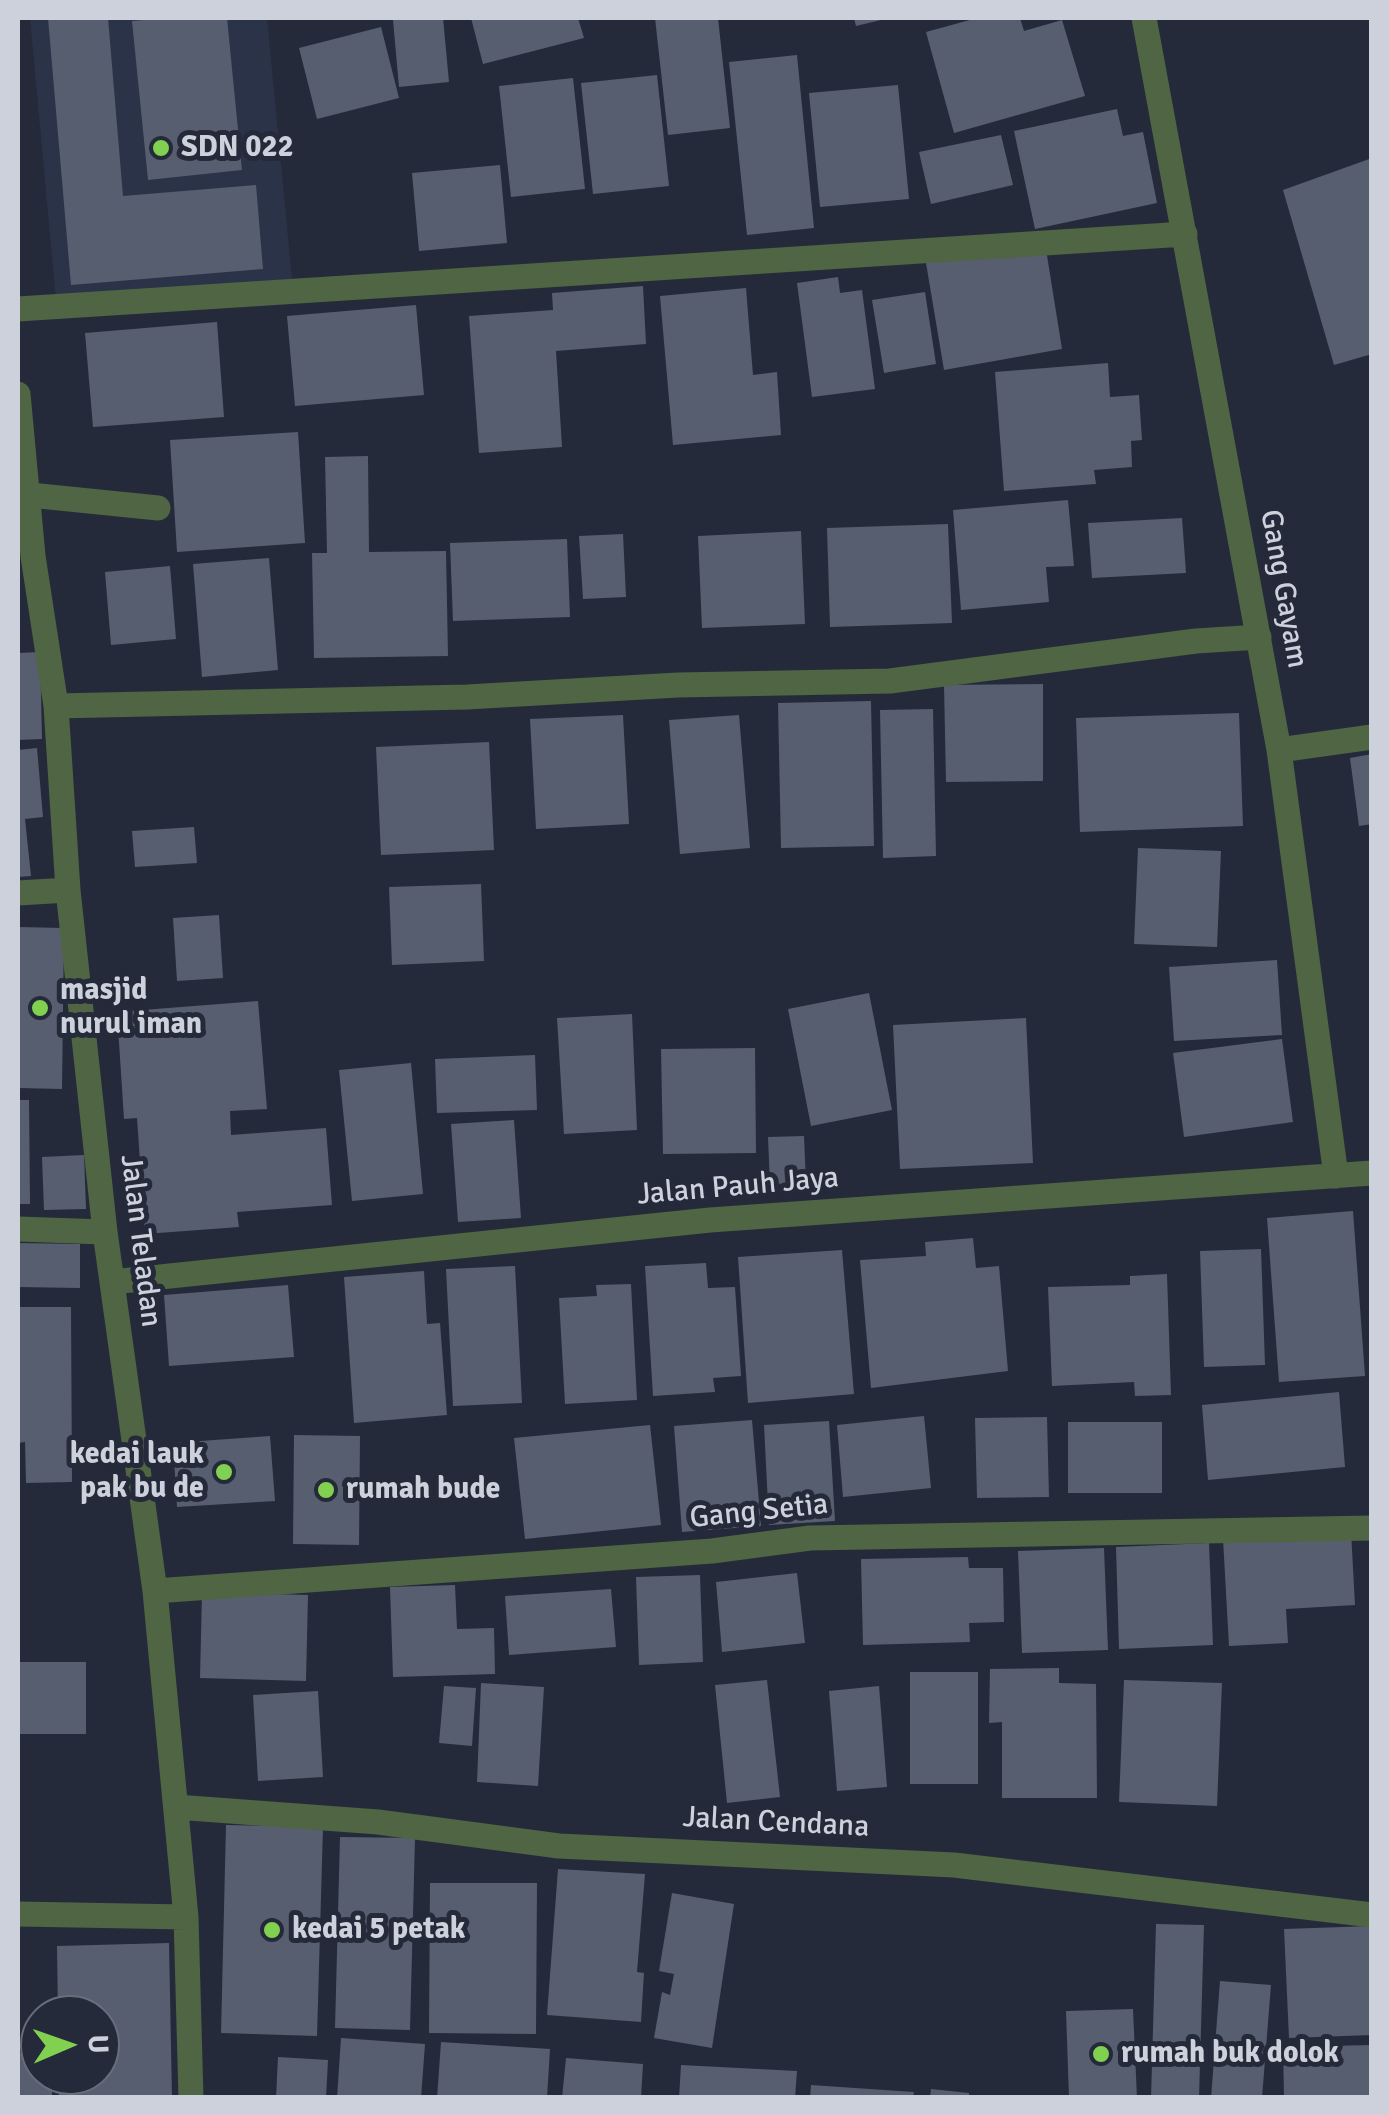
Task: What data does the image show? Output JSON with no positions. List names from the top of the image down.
{
  "streets": {
    "street": [
      "Gang Gayam",
      "Jalan Pauh Jaya",
      "Jalan Teladan",
      "Gang Setia",
      "Jalan Cendana"
    ]
  },
  "crossings": [
    ["Gang Gayam", "Jalan Pauh Jaya"],
    ["Jalan Pauh Jaya", "Jalan Teladan"],
    ["Jalan Teladan", "Gang Setia"],
    ["Jalan Teladan", "Jalan Cendana"]
  ],
  "places": [
    "SDN 022",
    "masjid nurul iman",
    "kedai lauk pak bu de",
    "rumah bude",
    "kedai 5 petak",
    "rumah buk dolok"
  ],
  "north": "right"
}
